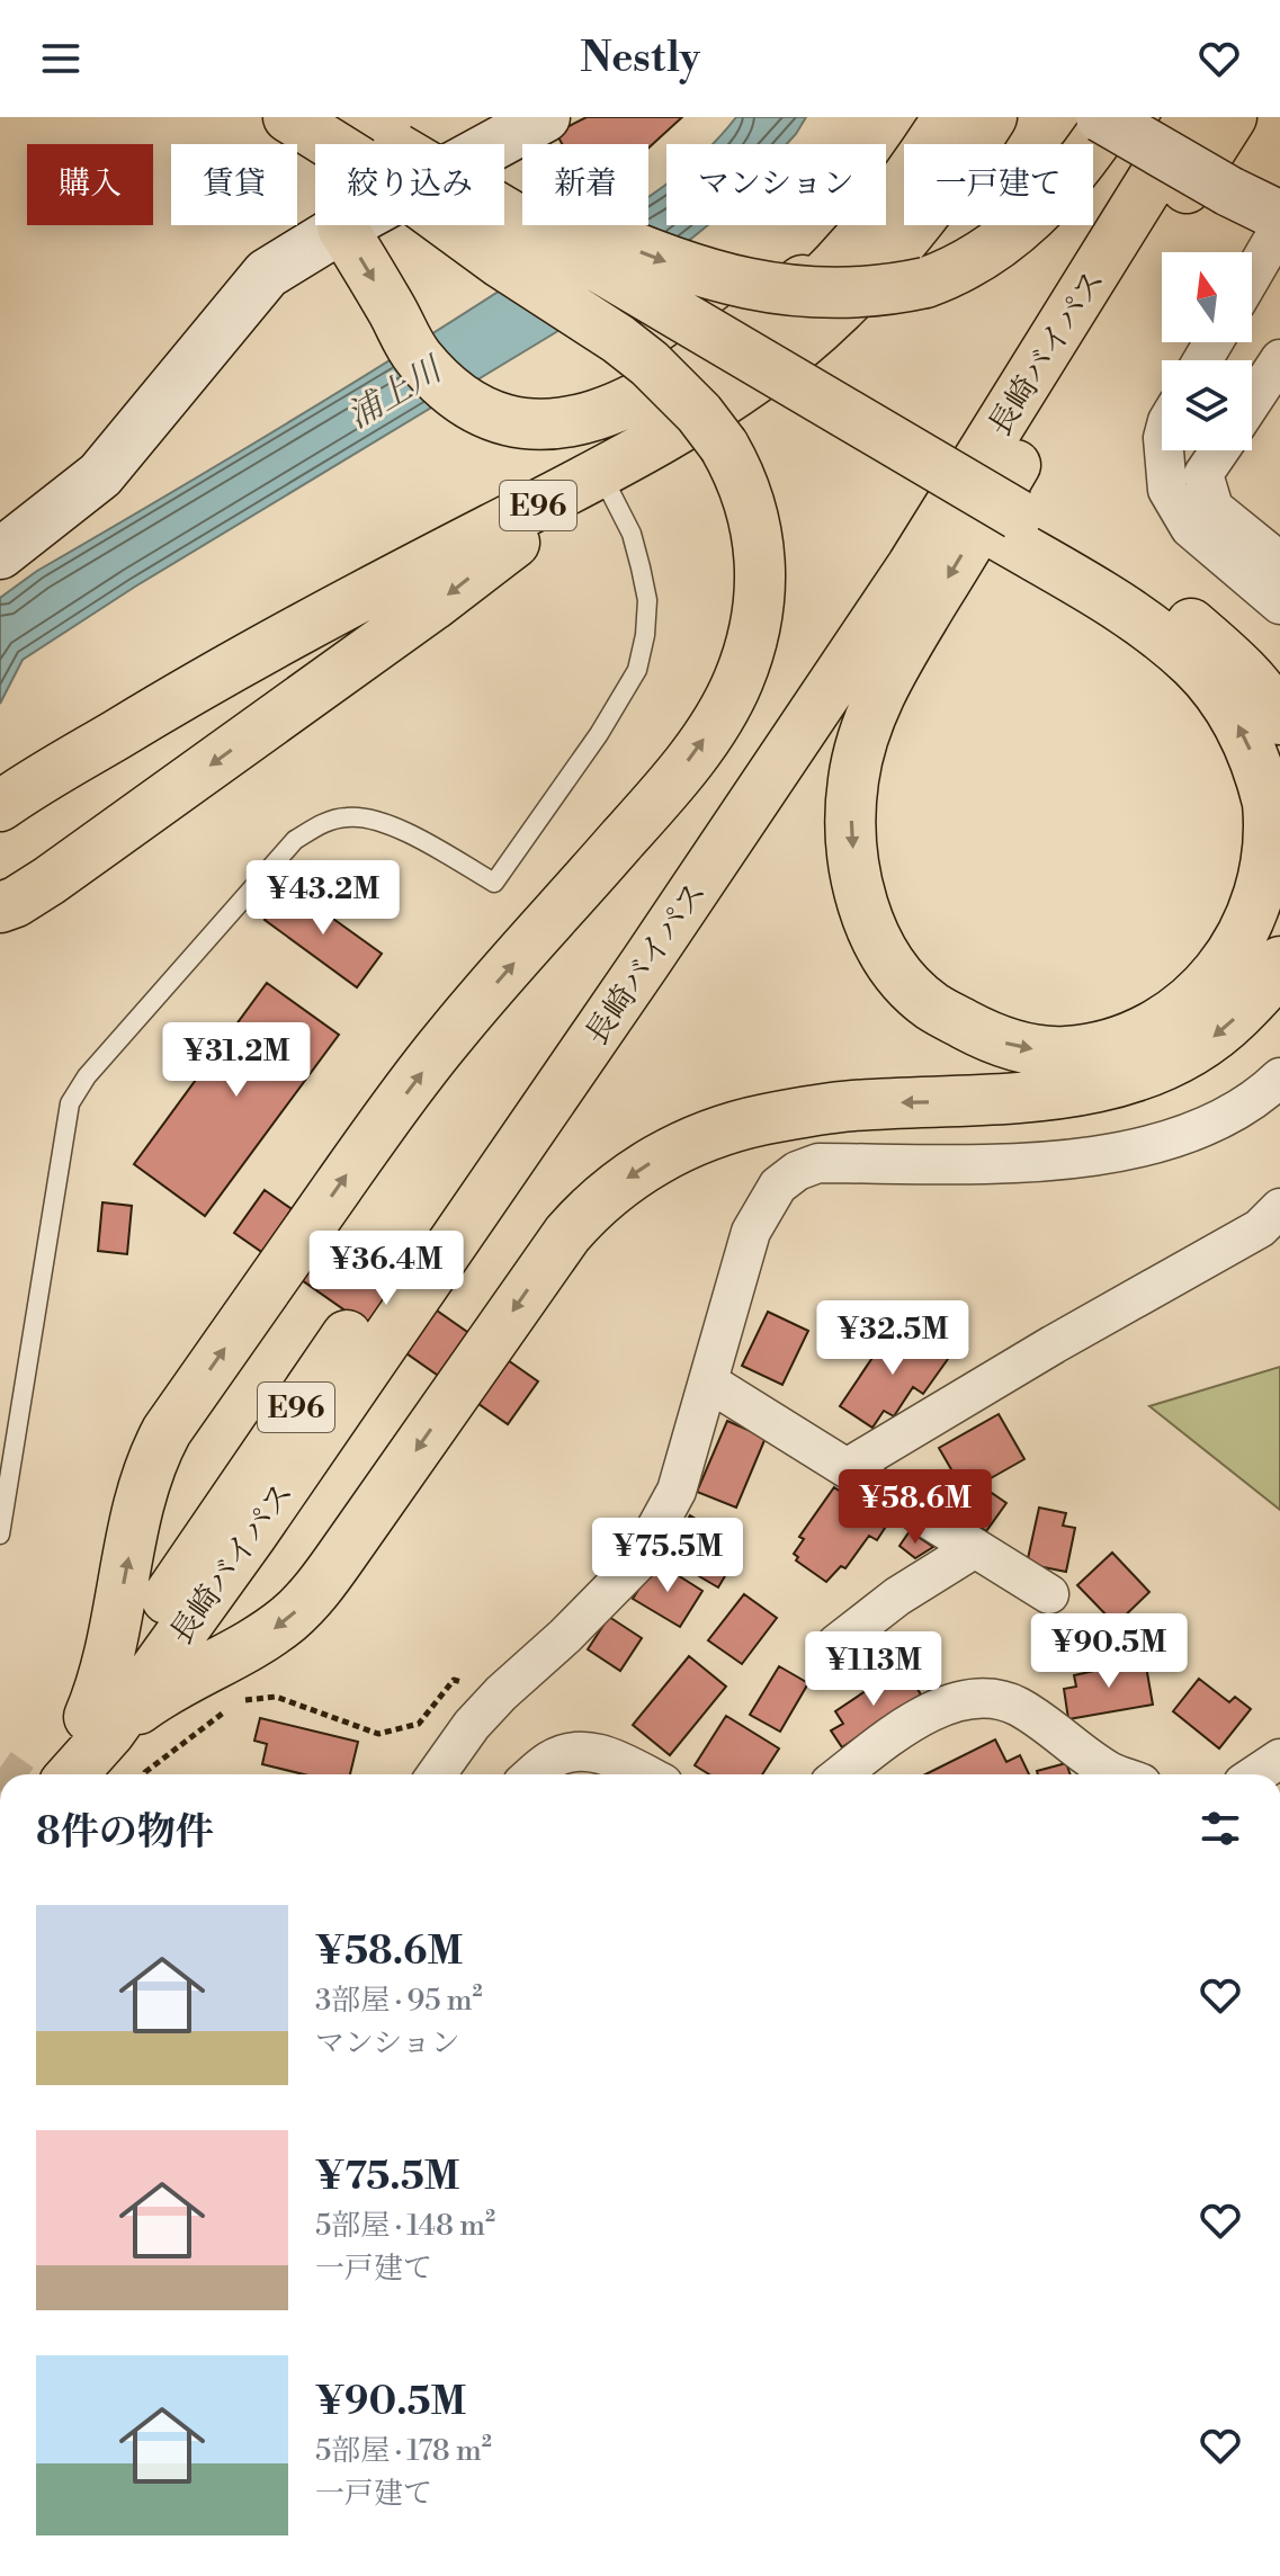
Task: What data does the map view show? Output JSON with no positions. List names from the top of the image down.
{
  "streets": {
    "highway": ["長崎バイパス", "E96"]
  },
  "water": ["浦上川"],
  "north": "top",
  "page": {
    "header": "Nestly",
    "chip": [
      "購入",
      "賃貸",
      "絞り込み",
      "新着",
      "マンション",
      "一戸建て"
    ],
    "price": [
      "¥43.2M",
      "¥31.2M",
      "¥36.4M",
      "¥32.5M",
      "¥58.6M",
      "¥75.5M",
      "¥90.5M",
      "¥113M"
    ],
    "heading": "8件の物件",
    "list": [
      {
        "name": "¥58.6M",
        "note": "3部屋 · 95 m² · マンション"
      },
      {
        "name": "¥75.5M",
        "note": "5部屋 · 148 m² · 一戸建て"
      },
      {
        "name": "¥90.5M",
        "note": "5部屋 · 178 m² · 一戸建て"
      }
    ]
  }
}
